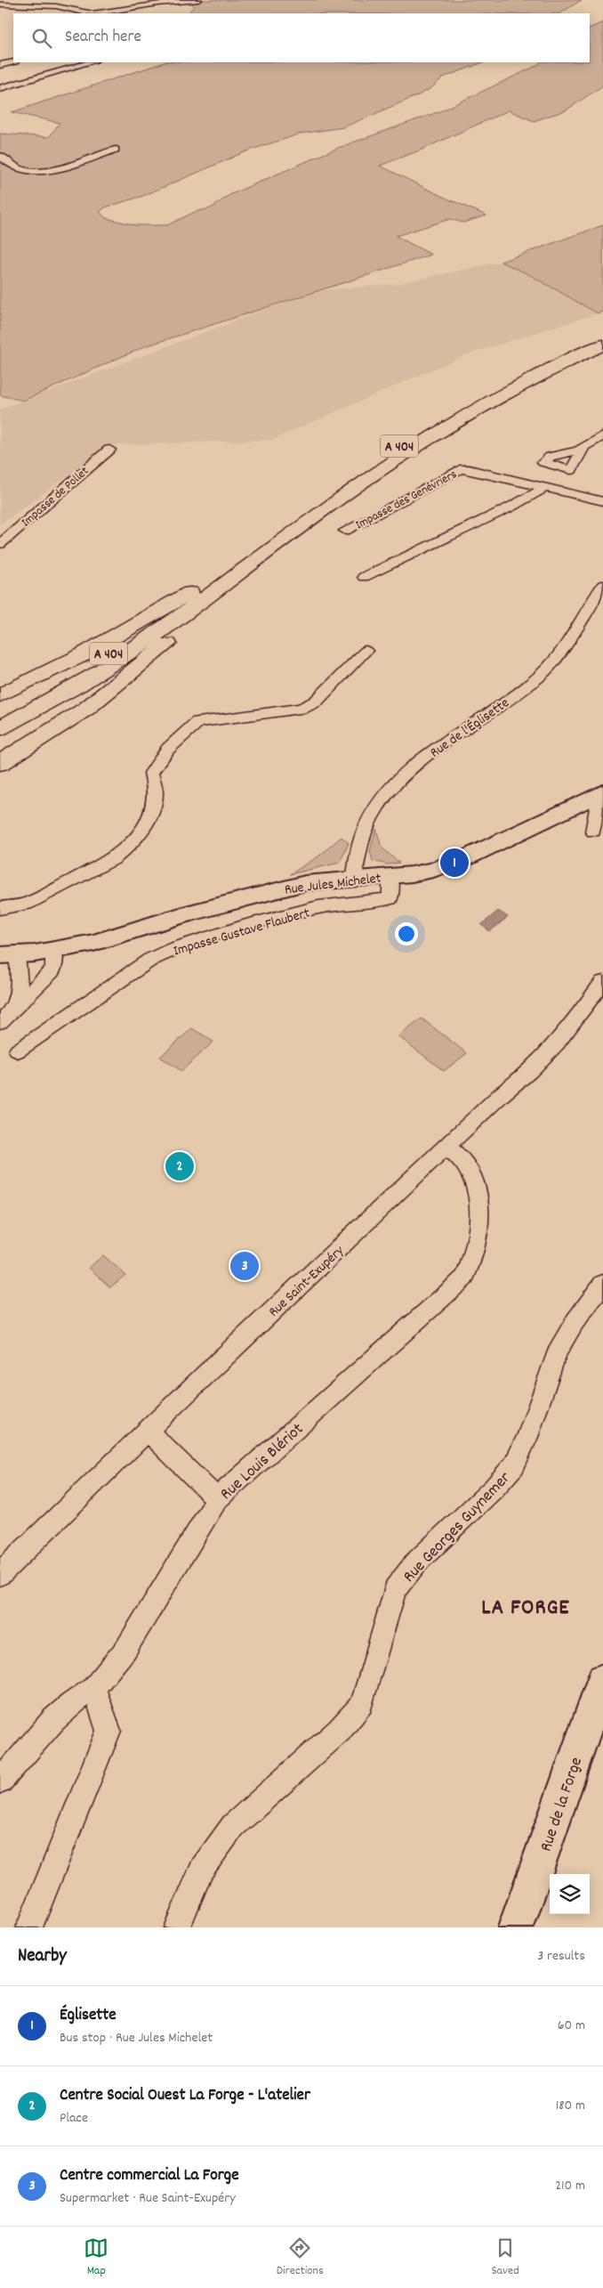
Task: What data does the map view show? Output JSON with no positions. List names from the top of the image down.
{
  "streets": {
    "highway": ["A 404"],
    "main road": ["Rue Jules Michelet", "Rue de la Forge"],
    "street": [
      "Impasse de Pollet",
      "Impasse des Genévriers",
      "Rue de l'Églisette",
      "Impasse Gustave Flaubert",
      "Rue Saint-Exupéry",
      "Rue Louis Blériot",
      "Rue Georges Guynemer"
    ]
  },
  "crossings": [
    ["Rue de l'Églisette", "Rue Jules Michelet"],
    ["Rue Jules Michelet", "Impasse Gustave Flaubert"],
    ["Rue Saint-Exupéry", "Rue Louis Blériot"]
  ],
  "districts": ["LA FORGE"],
  "page": {
    "search": "Search here",
    "pins": ["1", "2", "3"],
    "heading": ["Nearby", "3 results"],
    "list": [
      {
        "mark": "1",
        "name": "Églisette",
        "note": "Bus stop · Rue Jules Michelet",
        "value": "60 m"
      },
      {
        "mark": "2",
        "name": "Centre Social Ouest La Forge - L'atelier",
        "note": "Place",
        "value": "180 m"
      },
      {
        "mark": "3",
        "name": "Centre commercial La Forge",
        "note": "Supermarket · Rue Saint-Exupéry",
        "value": "210 m"
      }
    ],
    "nav": ["Map", "Directions", "Saved"]
  }
}
